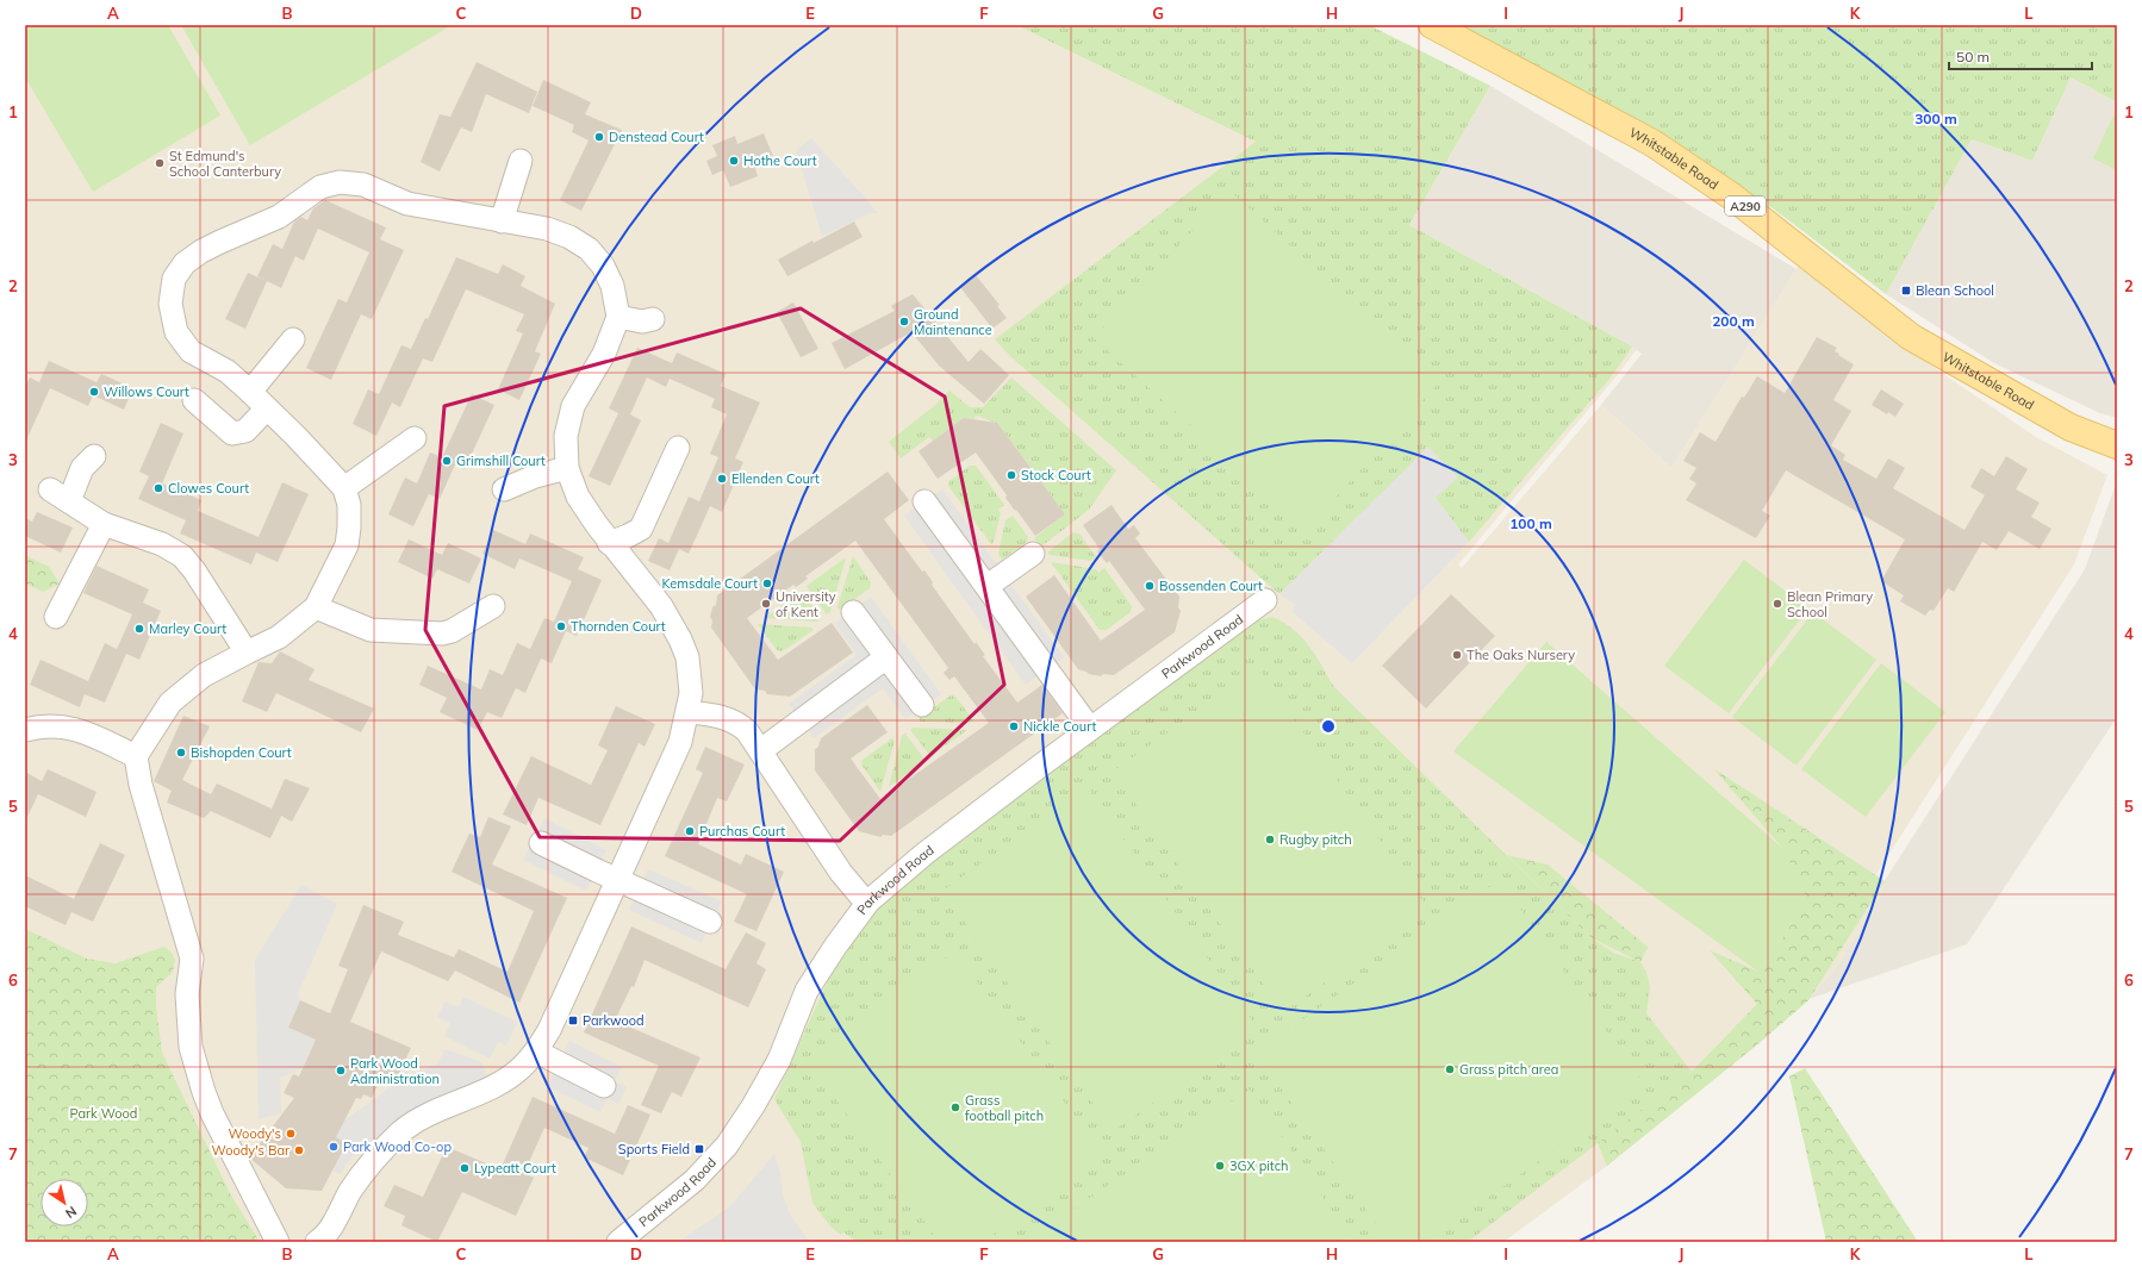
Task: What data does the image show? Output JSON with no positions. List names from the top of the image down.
{
  "streets": {
    "main road": ["Whitstable Road", "A290"],
    "street": ["Parkwood Road"]
  },
  "parks": ["Park Wood"],
  "places": {
    "other": [
      "Denstead Court",
      "Hothe Court",
      "St Edmund's School Canterbury",
      "Ground Maintenance",
      "Willows Court",
      "Grimshill Court",
      "Stock Court",
      "Ellenden Court",
      "Clowes Court",
      "Kemsdale Court",
      "Bossenden Court",
      "University of Kent",
      "Blean Primary School",
      "Thornden Court",
      "Marley Court",
      "The Oaks Nursery",
      "Nickle Court",
      "Bishopden Court",
      "Purchas Court",
      "Rugby pitch",
      "Grass pitch area",
      "Park Wood Administration",
      "Grass football pitch",
      "Woody's",
      "Park Wood Co-op",
      "Woody's Bar",
      "3GX pitch",
      "Lypeatt Court"
    ],
    "transit": ["Blean School", "Parkwood", "Sports Field"]
  },
  "scale_bar": "50 m",
  "north": "bottom right",
  "grid": {
    "columns": [
      "A",
      "B",
      "C",
      "D",
      "E",
      "F",
      "G",
      "H",
      "I",
      "J",
      "K",
      "L"
    ],
    "rows": [
      "1",
      "2",
      "3",
      "4",
      "5",
      "6",
      "7"
    ]
  },
  "rings": ["300 m", "200 m", "100 m"]
}
